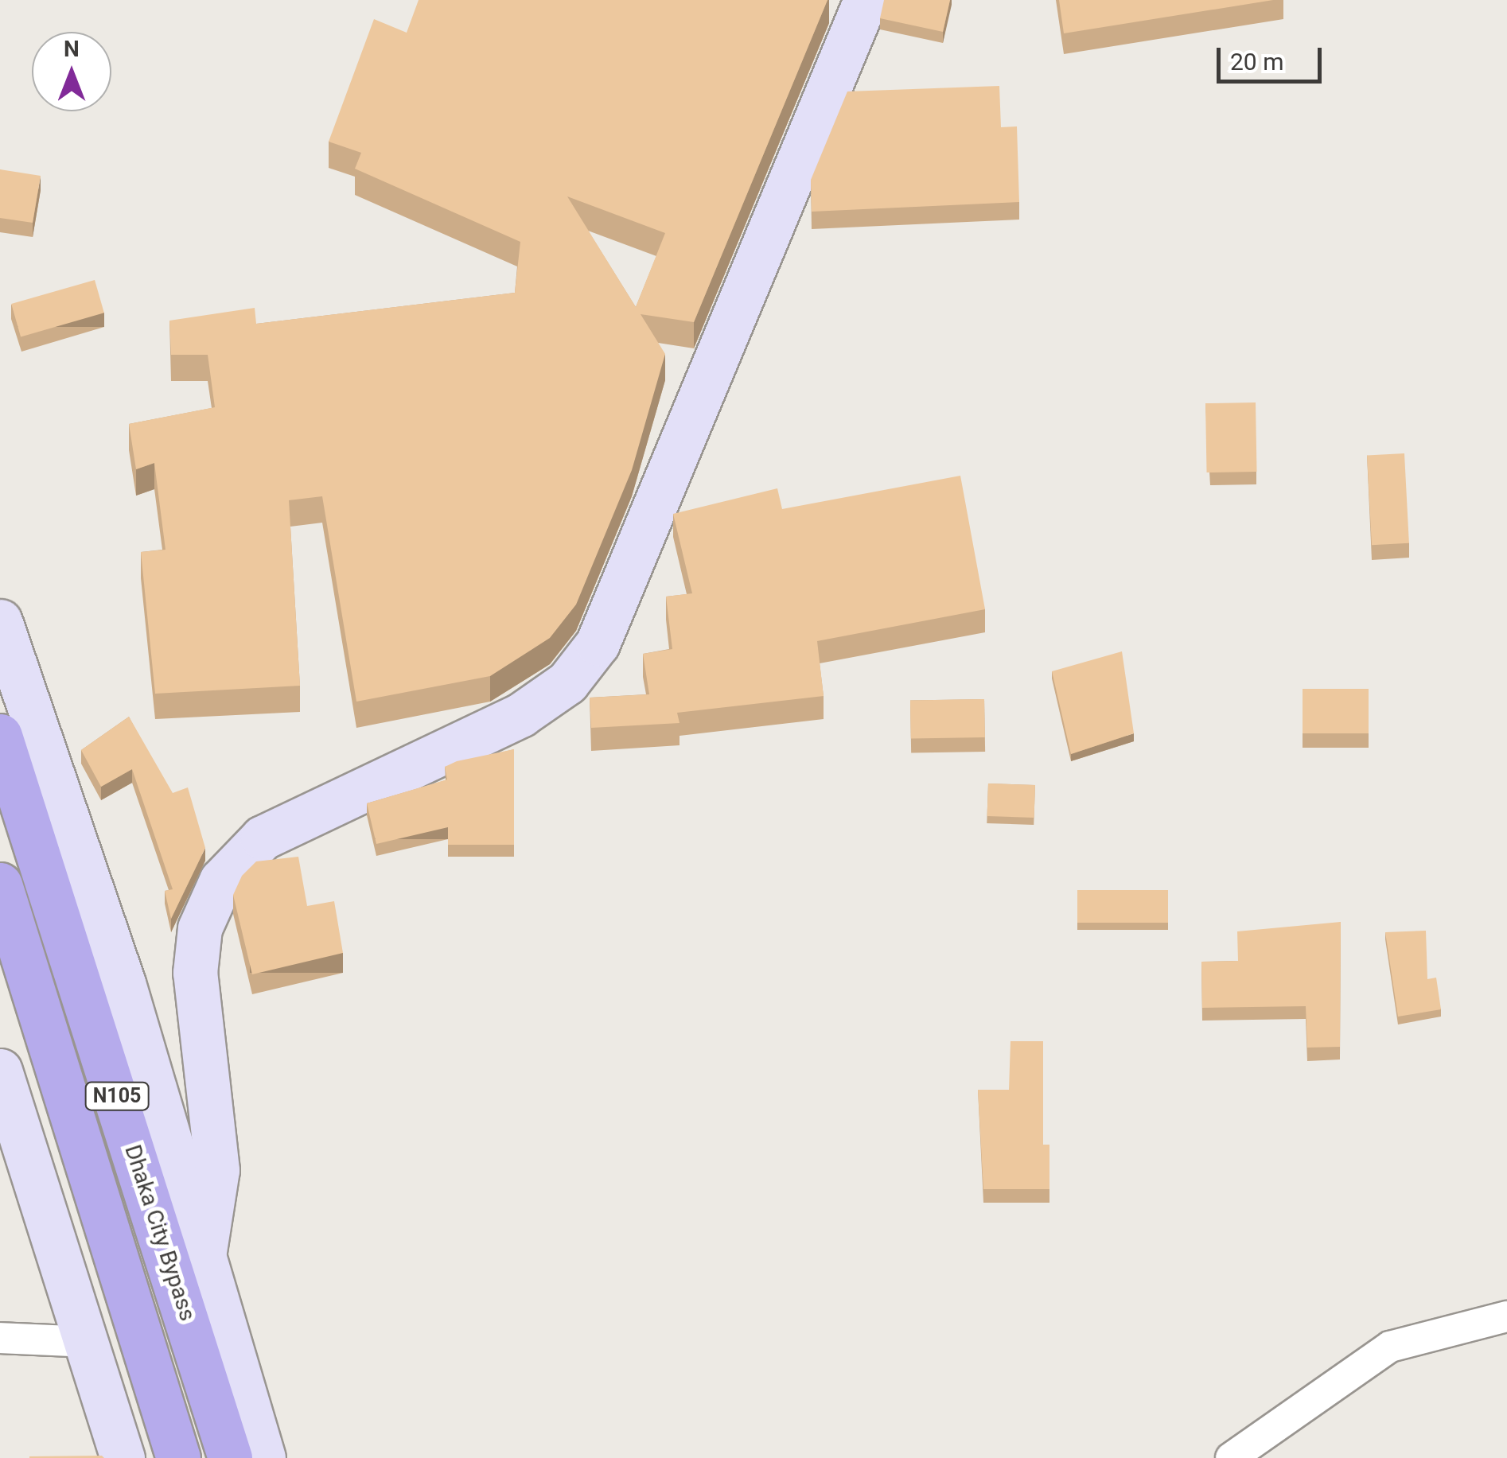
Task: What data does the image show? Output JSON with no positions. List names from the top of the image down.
{
  "streets": {
    "highway": ["N105", "Dhaka City Bypass"]
  },
  "scale_bar": "20 m",
  "north": "top"
}
